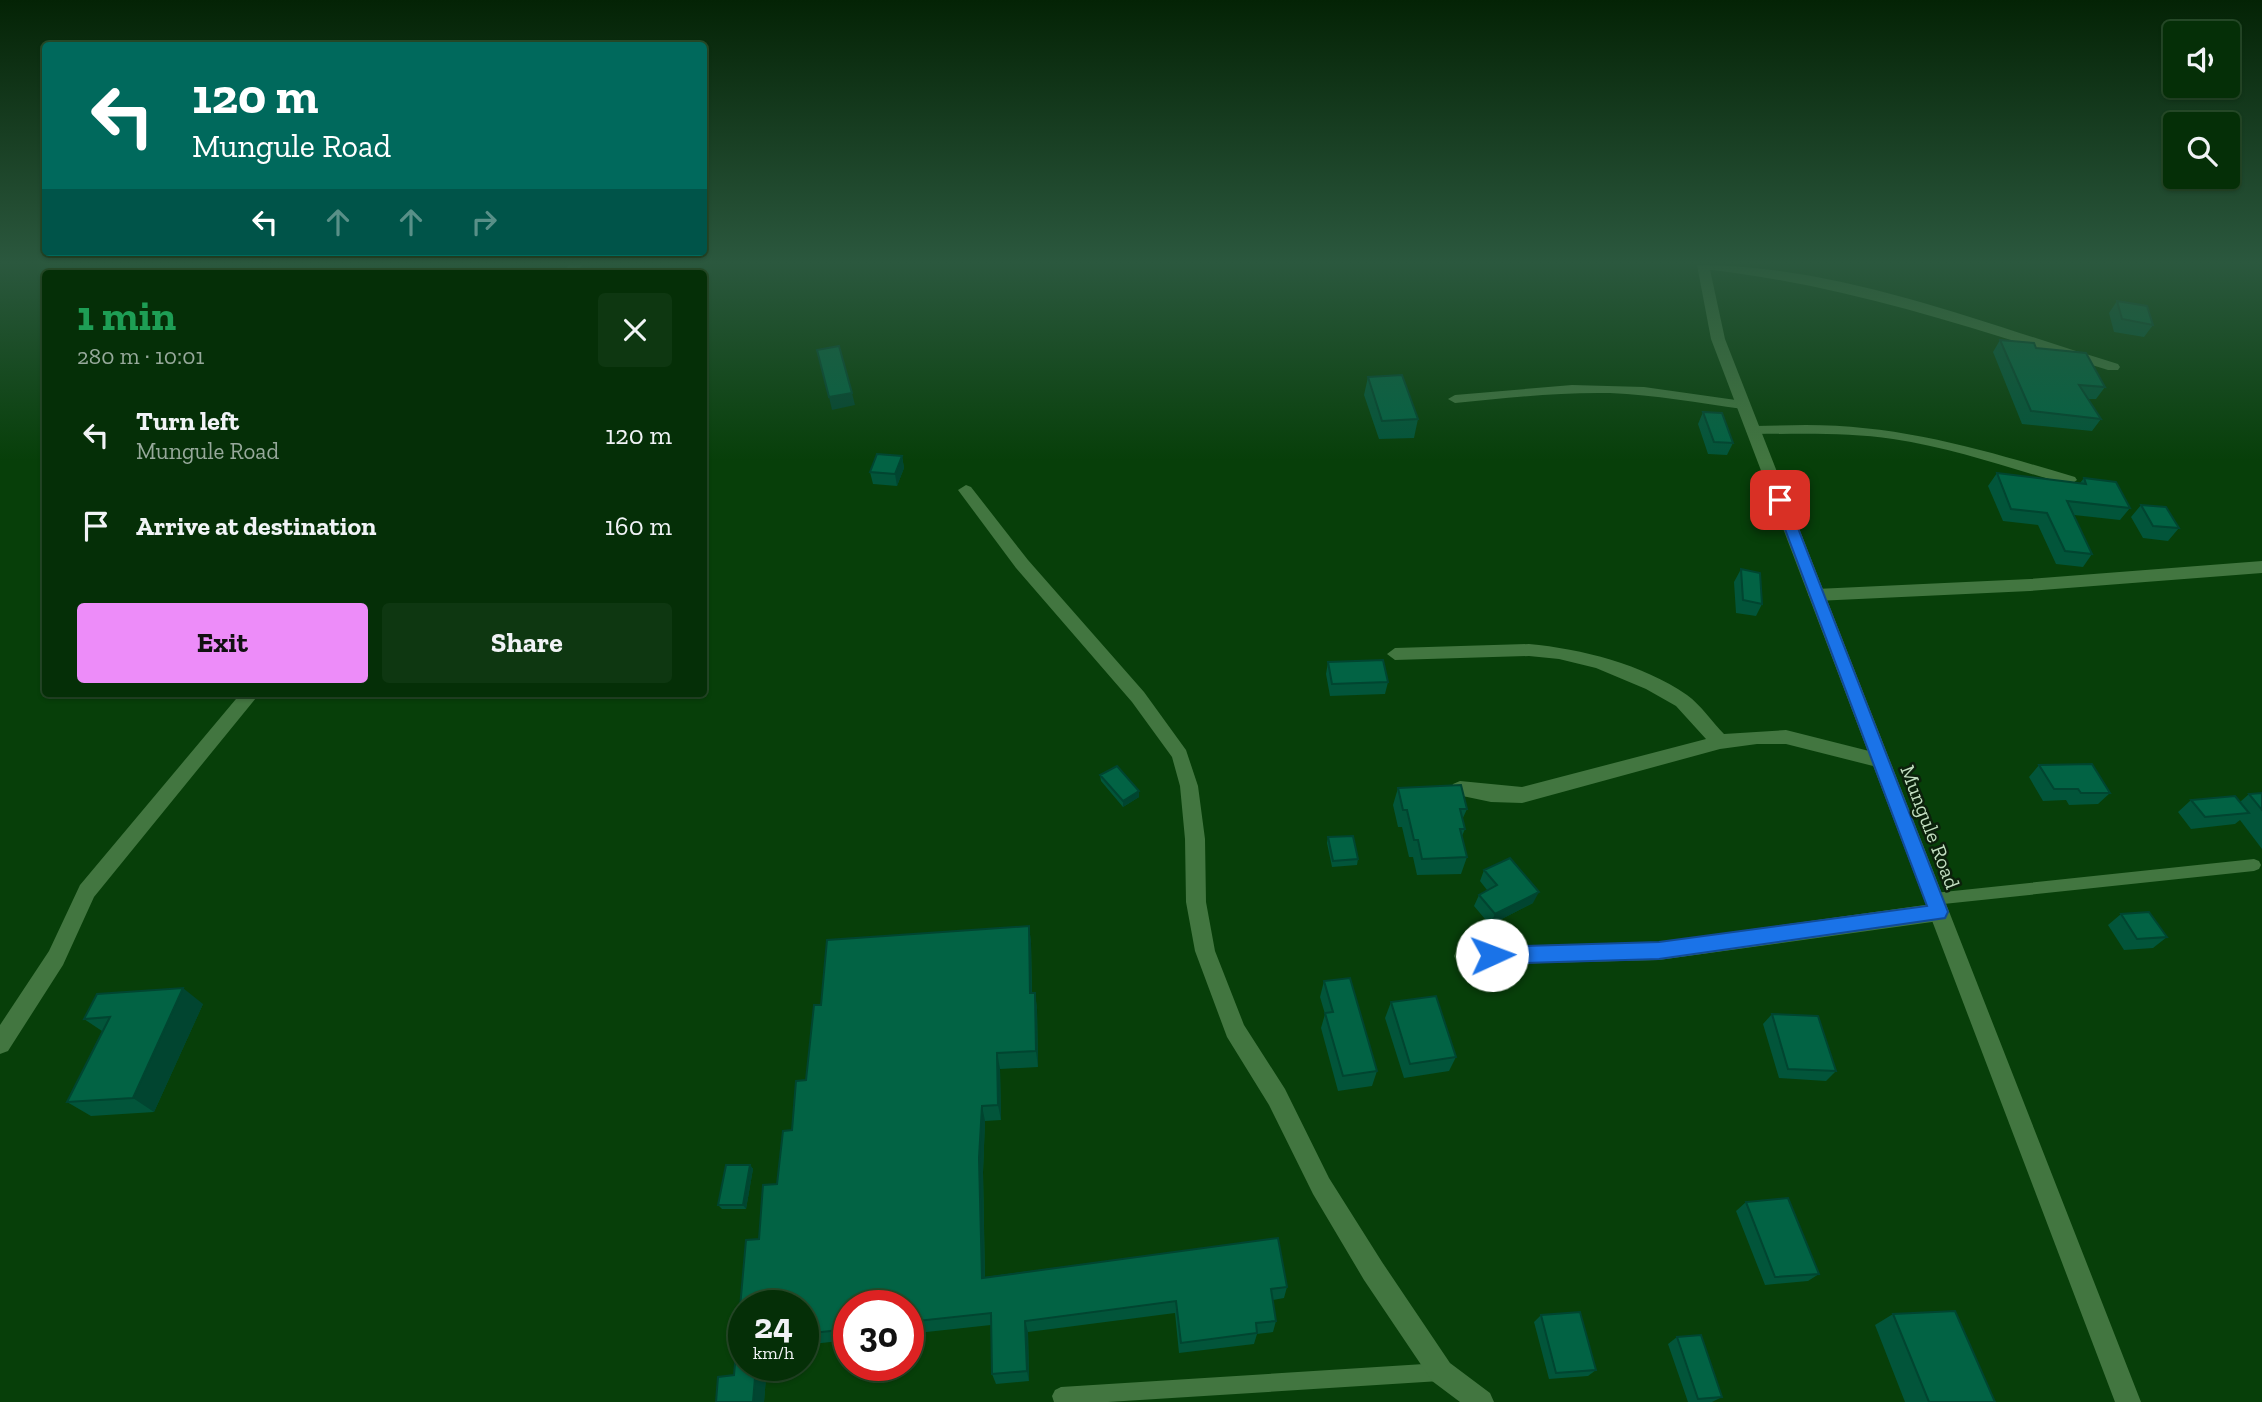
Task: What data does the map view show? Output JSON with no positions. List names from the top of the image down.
{
  "streets": {
    "street": ["Mungule Road"]
  },
  "page": {
    "turn": ["120 m", "Mungule Road"],
    "heading": ["1 min", "280 m · 10:01"],
    "list": [
      {
        "name": "Turn left",
        "note": "Mungule Road",
        "value": "120 m"
      },
      {
        "name": "Arrive at destination",
        "value": "160 m"
      }
    ],
    "buttons": ["Exit", "Share"],
    "speed": "24 km/h",
    "limit": "30"
  }
}
